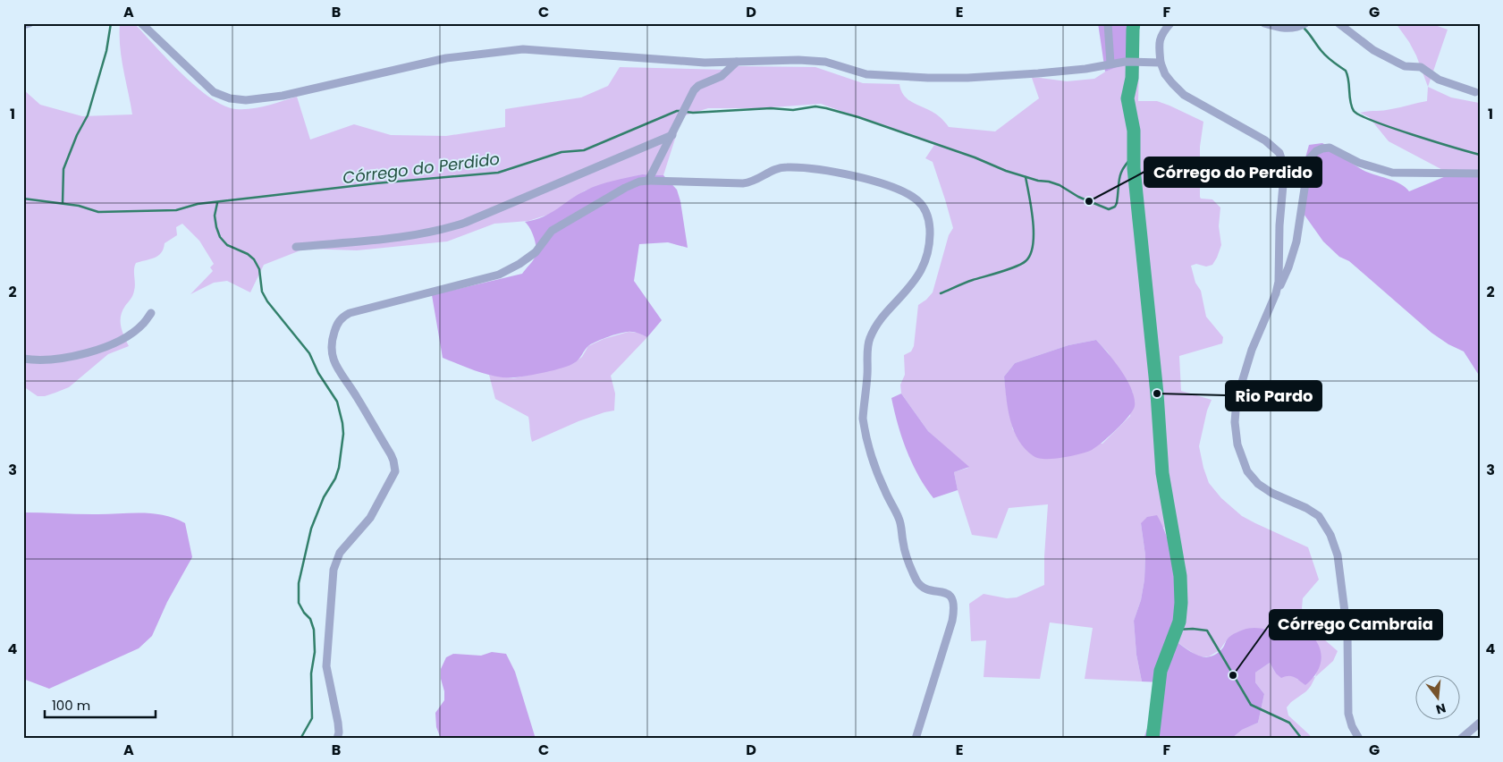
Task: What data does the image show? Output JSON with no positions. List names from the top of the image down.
{
  "water": ["Córrego do Perdido"],
  "places": ["Córrego do Perdido", "Rio Pardo", "Córrego Cambraia"],
  "scale_bar": "100 m",
  "north": "bottom",
  "grid": {
    "columns": [
      "A",
      "B",
      "C",
      "D",
      "E",
      "F",
      "G"
    ],
    "rows": [
      "1",
      "2",
      "3",
      "4"
    ]
  }
}
